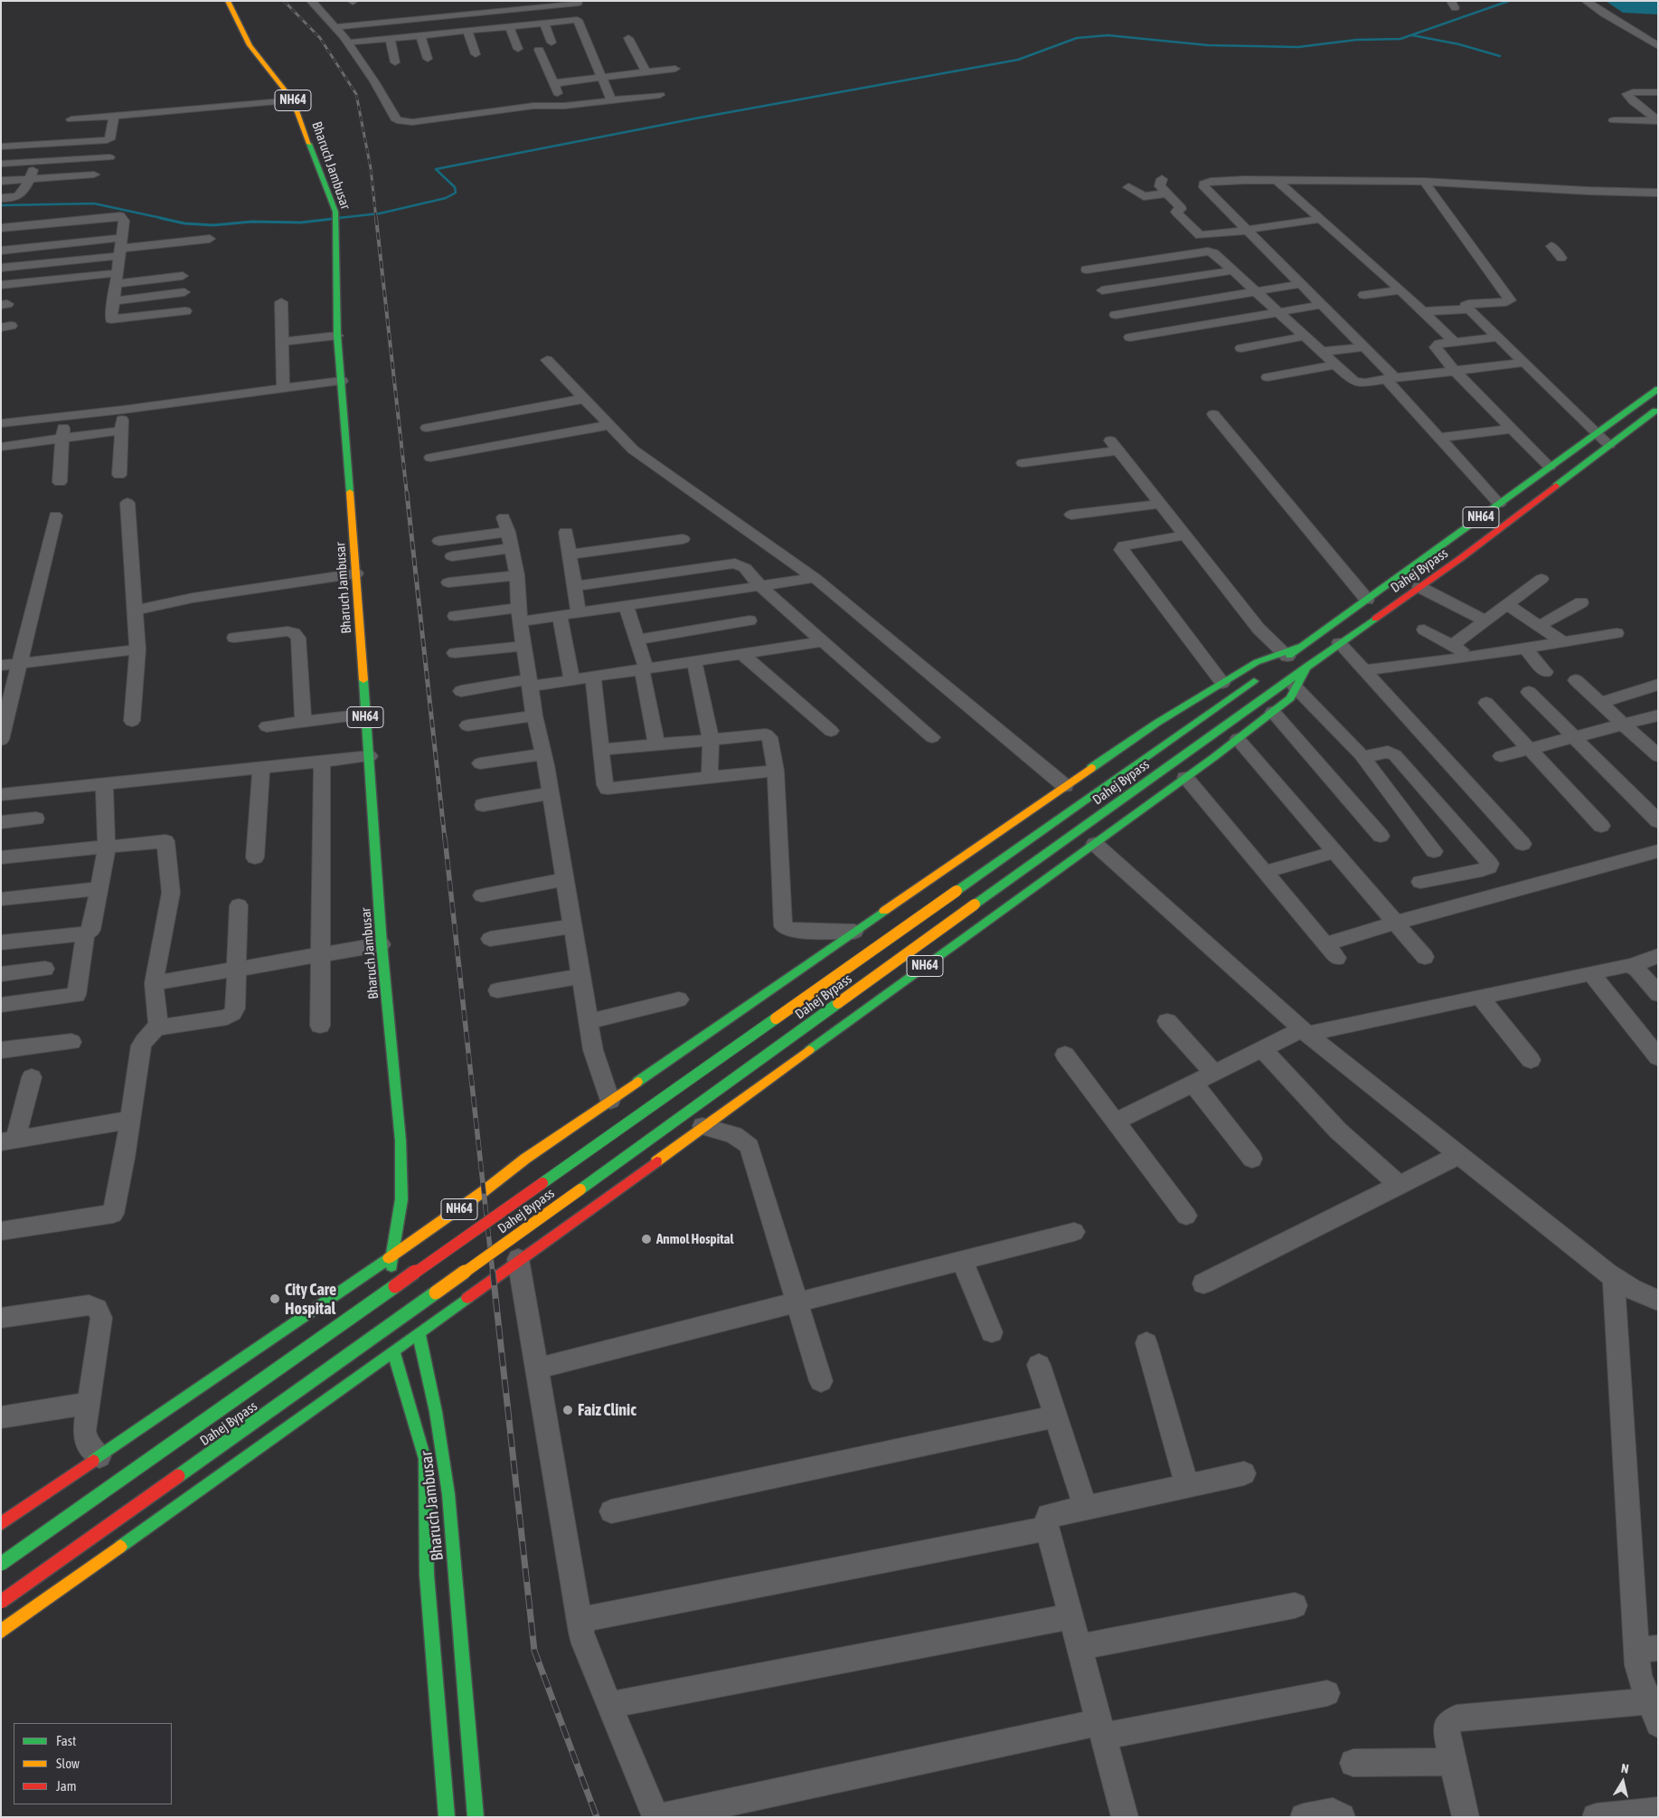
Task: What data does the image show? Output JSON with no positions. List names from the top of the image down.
{
  "streets": {
    "main road": ["NH64", "Bharuch Jambusar", "Dahej Bypass"]
  },
  "crossings": [
    ["NH64", "Bharuch Jambusar"],
    ["NH64", "Dahej Bypass"]
  ],
  "places": ["Anmol Hospital", "City Care Hospital", "Faiz Clinic"],
  "legend": ["Fast", "Slow", "Jam"],
  "north": "top"
}
